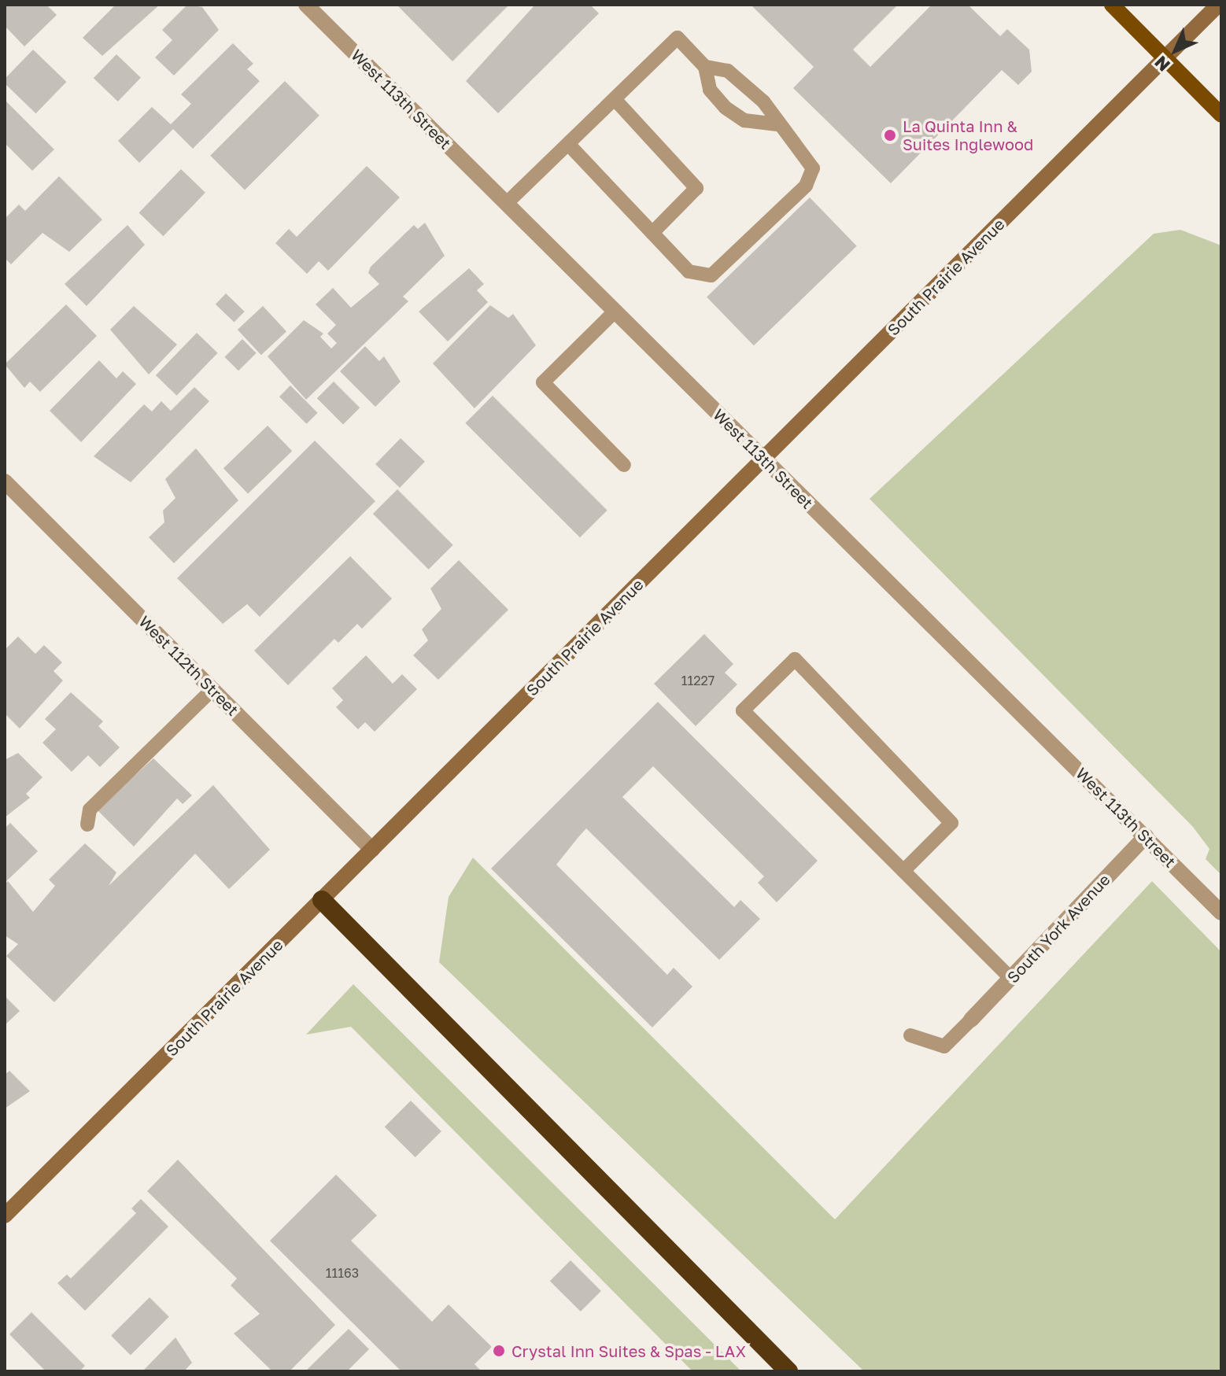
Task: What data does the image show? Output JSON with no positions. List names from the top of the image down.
{
  "streets": {
    "main road": ["South Prairie Avenue"],
    "street": ["West 113th Street", "West 112th Street", "South York Avenue"]
  },
  "crossings": [
    ["West 113th Street", "South Prairie Avenue"],
    ["West 113th Street", "South York Avenue"],
    ["South Prairie Avenue", "West 112th Street"]
  ],
  "places": ["La Quinta Inn & Suites Inglewood", "Crystal Inn Suites & Spas - LAX"],
  "house_numbers": ["11227", "11163"],
  "north": "bottom left"
}
